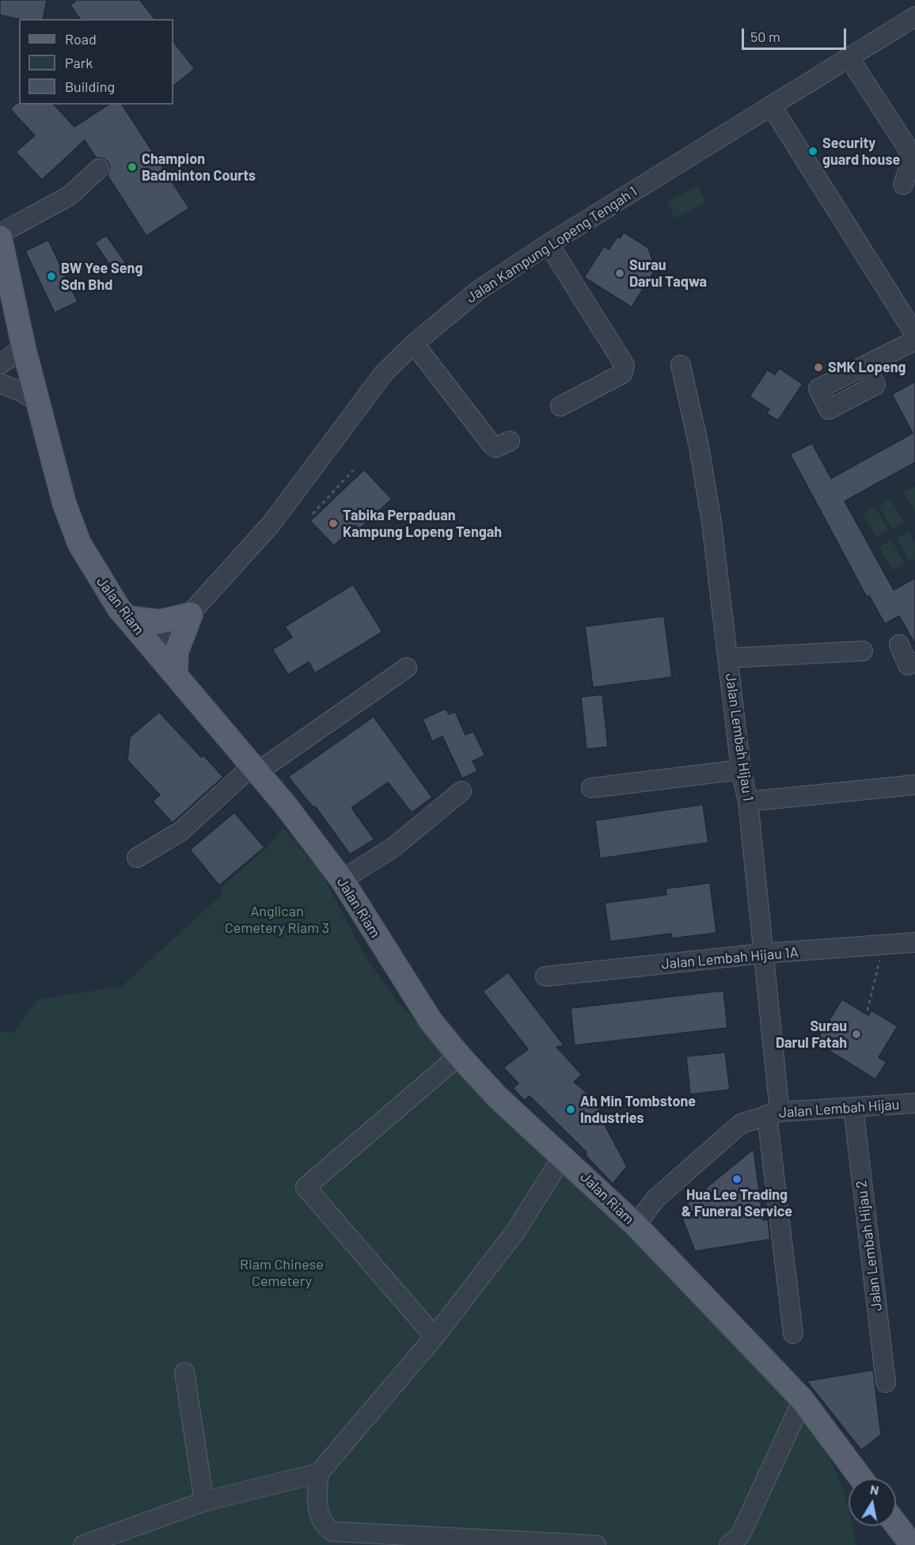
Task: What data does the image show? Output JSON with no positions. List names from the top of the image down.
{
  "streets": {
    "main road": ["Jalan Riam"],
    "street": [
      "Jalan Kampung Lopeng Tengah 1",
      "Jalan Lembah Hijau 1",
      "Jalan Lembah Hijau 1A",
      "Jalan Lembah Hijau",
      "Jalan Lembah Hijau 2"
    ]
  },
  "crossings": [
    ["Jalan Kampung Lopeng Tengah 1", "Jalan Riam"],
    ["Jalan Riam", "Jalan Lembah Hijau"],
    ["Jalan Lembah Hijau 1", "Jalan Lembah Hijau 1A"],
    ["Jalan Lembah Hijau 1", "Jalan Lembah Hijau"],
    ["Jalan Lembah Hijau", "Jalan Lembah Hijau 2"]
  ],
  "parks": ["Anglican Cemetery Riam 3", "Riam Chinese Cemetery"],
  "places": [
    "Security guard house",
    "Champion Badminton Courts",
    "Surau Darul Taqwa",
    "BW Yee Seng Sdn Bhd",
    "SMK Lopeng",
    "Tabika Perpaduan Kampung Lopeng Tengah",
    "Surau Darul Fatah",
    "Ah Min Tombstone Industries",
    "Hua Lee Trading & Funeral Service"
  ],
  "legend": ["Road", "Park", "Building"],
  "scale_bar": "50 m",
  "north": "top"
}
